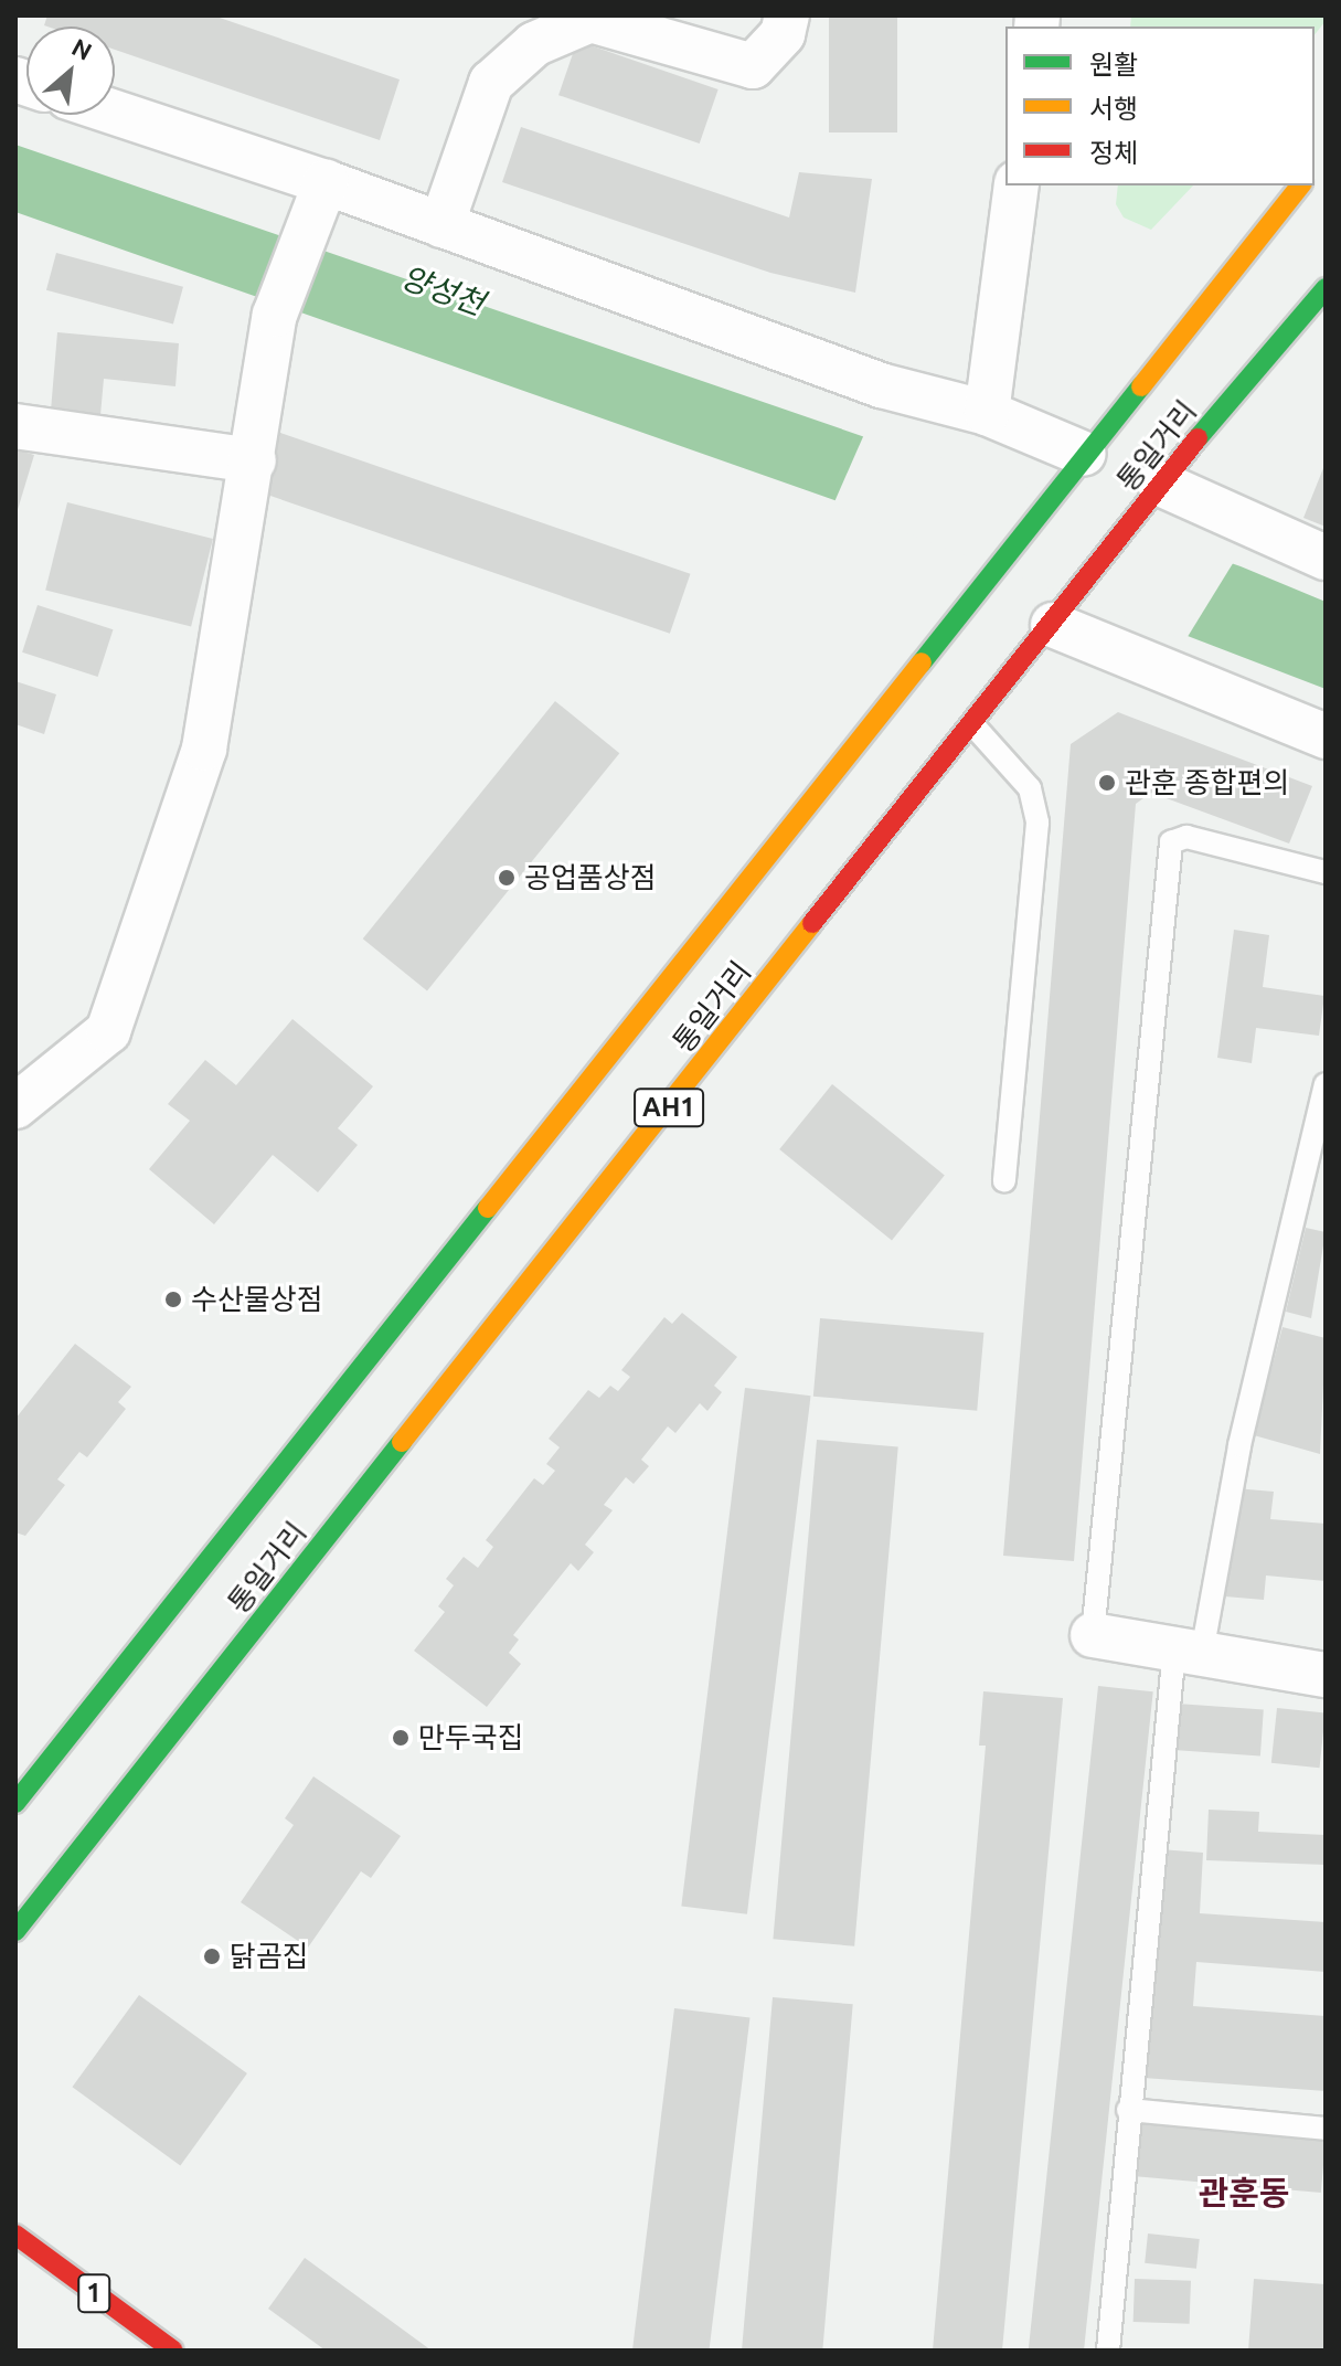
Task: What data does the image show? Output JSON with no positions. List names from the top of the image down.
{
  "streets": {
    "main road": ["통일거리", "AH1", "1"]
  },
  "districts": ["관훈동"],
  "water": ["양성천"],
  "places": [
    "관훈 종합편의",
    "공업품상점",
    "수산물상점",
    "만두국집",
    "닭곰집"
  ],
  "legend": ["원활", "서행", "정체"],
  "north": "top right"
}
